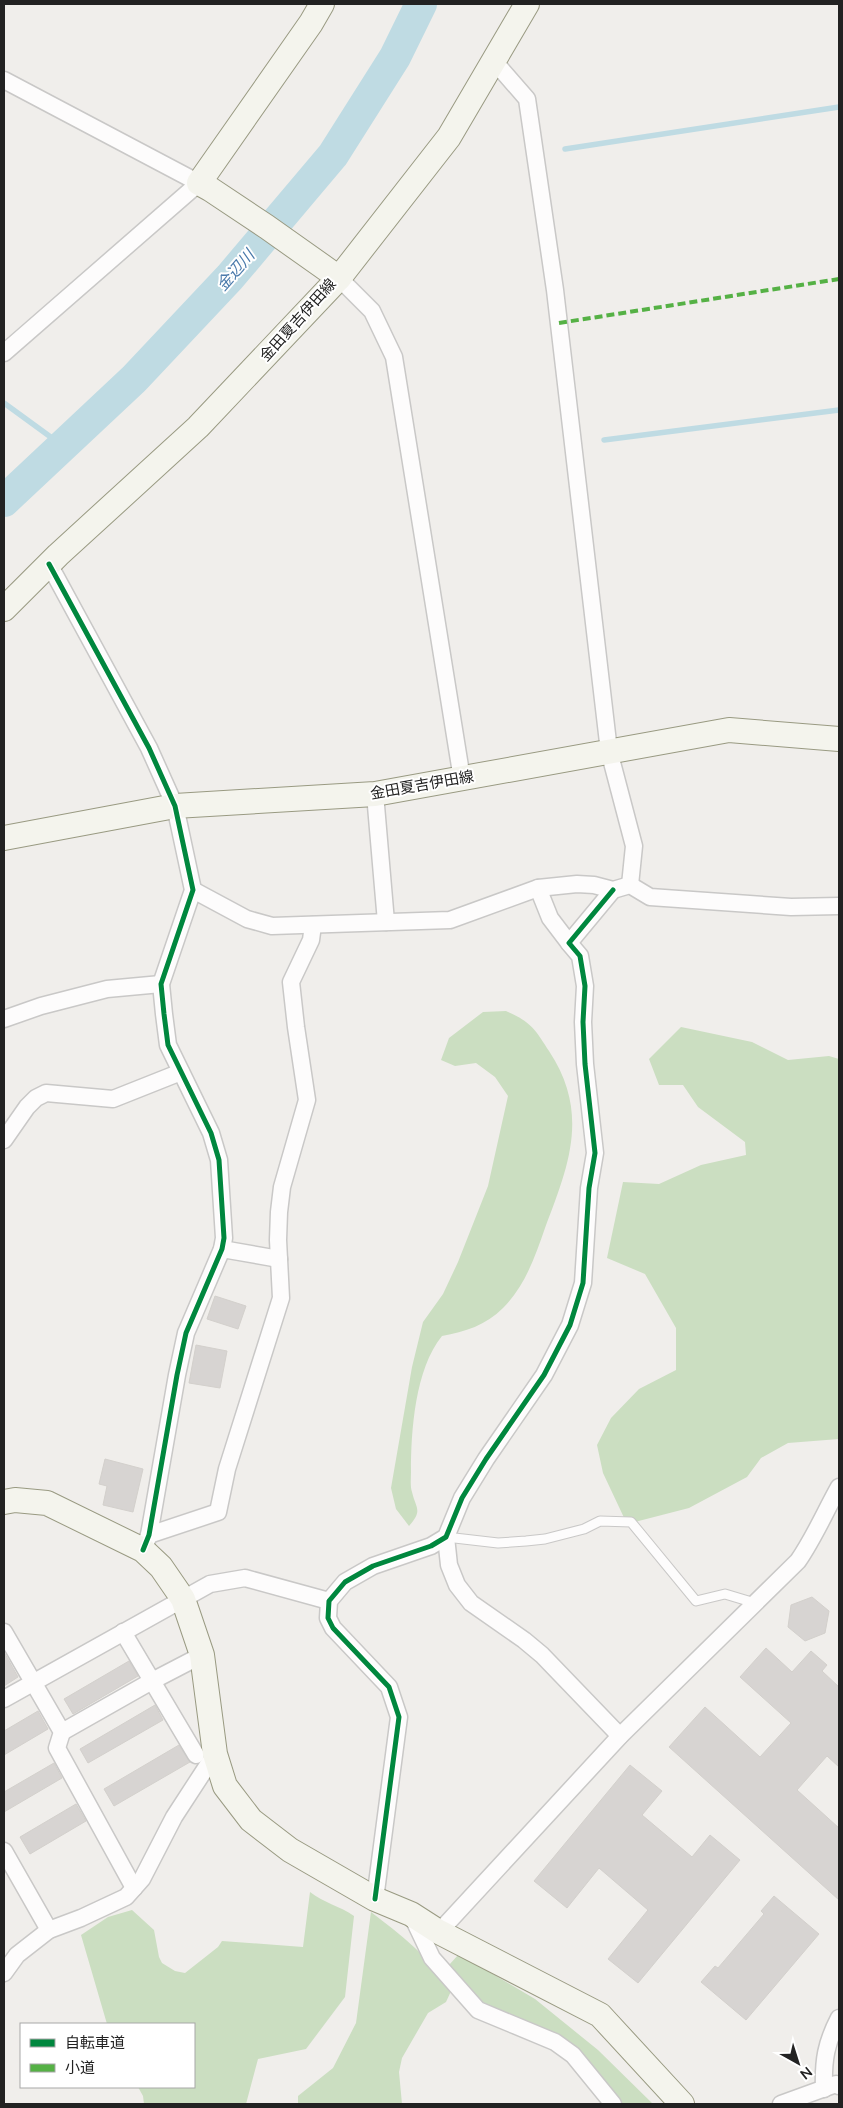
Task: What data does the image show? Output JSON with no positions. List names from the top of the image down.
{
  "streets": {
    "main road": ["金田夏吉伊田線"]
  },
  "water": ["金辺川"],
  "legend": ["自転車道", "小道"],
  "north": "bottom right"
}
